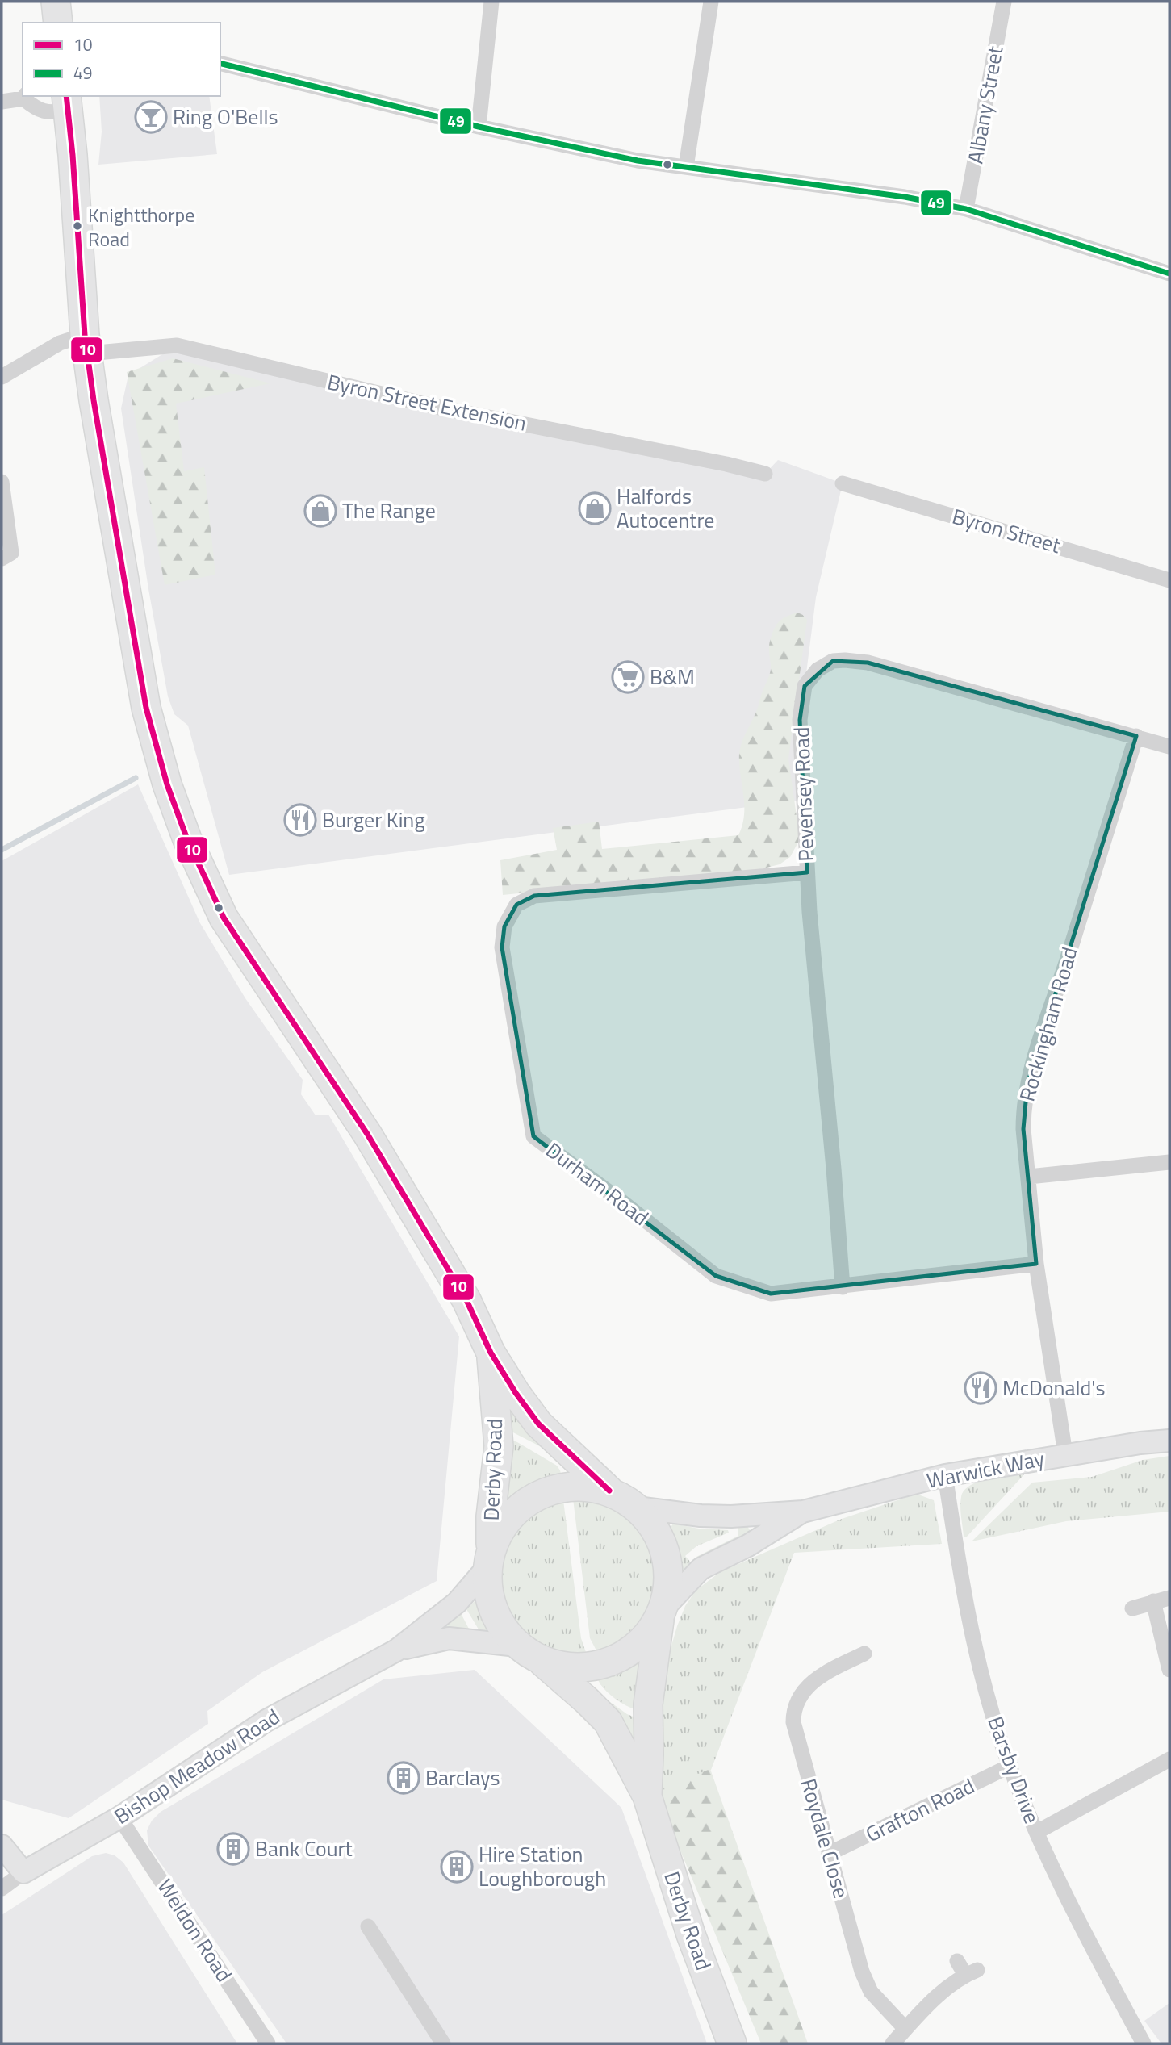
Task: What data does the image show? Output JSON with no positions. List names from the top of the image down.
{
  "streets": {
    "highway": ["Derby Road"],
    "street": [
      "Albany Street",
      "Byron Street Extension",
      "Byron Street",
      "Pevensey Road",
      "Rockingham Road",
      "Durham Road",
      "Warwick Way",
      "Bishop Meadow Road",
      "Barsby Drive",
      "Grafton Road",
      "Roydale Close",
      "Weldon Road"
    ]
  },
  "crossings": [
    ["Byron Street Extension", "Derby Road"],
    ["Pevensey Road", "Rockingham Road"],
    ["Pevensey Road", "Durham Road"],
    ["Rockingham Road", "Durham Road"],
    ["Rockingham Road", "Warwick Way"],
    ["Derby Road", "Warwick Way"],
    ["Derby Road", "Bishop Meadow Road"],
    ["Warwick Way", "Bishop Meadow Road"],
    ["Warwick Way", "Barsby Drive"],
    ["Bishop Meadow Road", "Weldon Road"],
    ["Barsby Drive", "Grafton Road"],
    ["Grafton Road", "Roydale Close"]
  ],
  "places": {
    "bar": ["Ring O'Bells"],
    "other": ["Knightthorpe Road"],
    "shop": ["Halfords Autocentre", "The Range"],
    "supermarket": ["B&M"],
    "restaurant": ["Burger King", "McDonald's"],
    "building": ["Barclays", "Bank Court", "Hire Station Loughborough"]
  },
  "lines": ["transit line 49", "transit line 10"],
  "legend": ["10", "49"]
}
